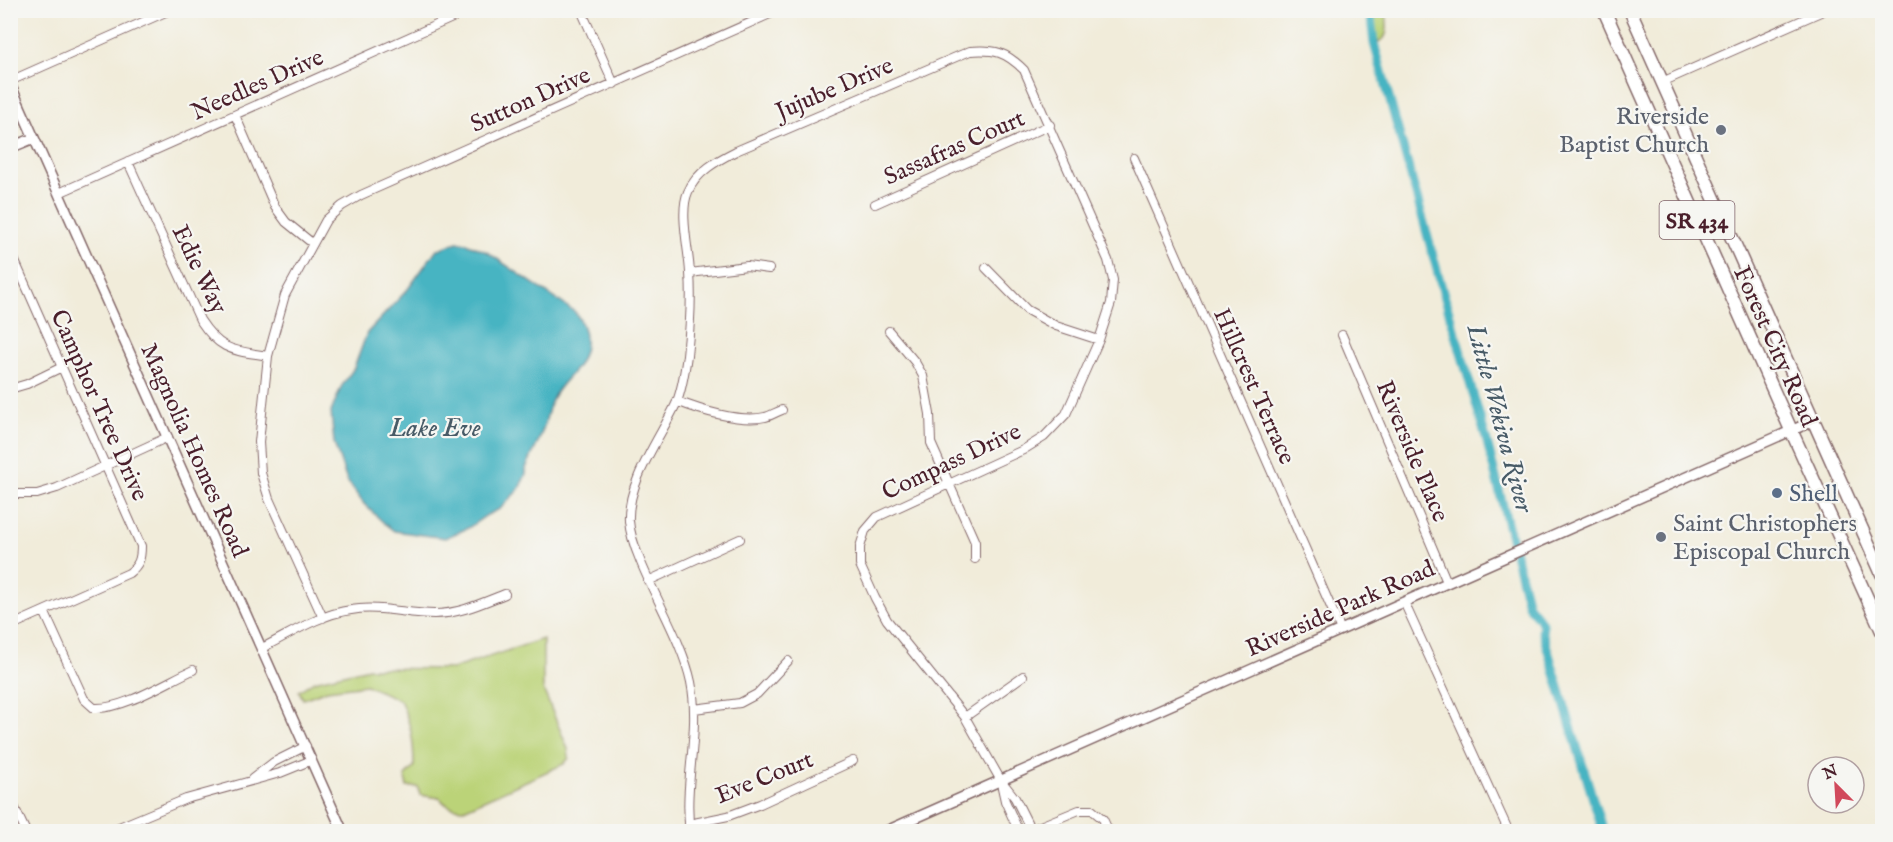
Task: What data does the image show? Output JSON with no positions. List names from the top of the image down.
{
  "streets": {
    "main road": ["SR 434", "Forest City Road"],
    "street": [
      "Needles Drive",
      "Jujube Drive",
      "Sutton Drive",
      "Sassafras Court",
      "Edie Way",
      "Hillcrest Terrace",
      "Camphor Tree Drive",
      "Magnolia Homes Road",
      "Riverside Place",
      "Compass Drive",
      "Riverside Park Road",
      "Eve Court"
    ]
  },
  "crossings": [
    ["Needles Drive", "Edie Way"],
    ["Needles Drive", "Magnolia Homes Road"],
    ["Jujube Drive", "Sassafras Court"],
    ["Jujube Drive", "Compass Drive"],
    ["Jujube Drive", "Eve Court"],
    ["Sutton Drive", "Edie Way"],
    ["Sassafras Court", "Compass Drive"],
    ["Forest City Road", "Riverside Park Road"],
    ["Hillcrest Terrace", "Riverside Park Road"],
    ["Riverside Place", "Riverside Park Road"],
    ["Compass Drive", "Riverside Park Road"]
  ],
  "water": ["Little Wekiva River", "Lake Eve"],
  "places": ["Riverside Baptist Church", "Shell", "Saint Christophers Episcopal Church"],
  "north": "top left"
}
